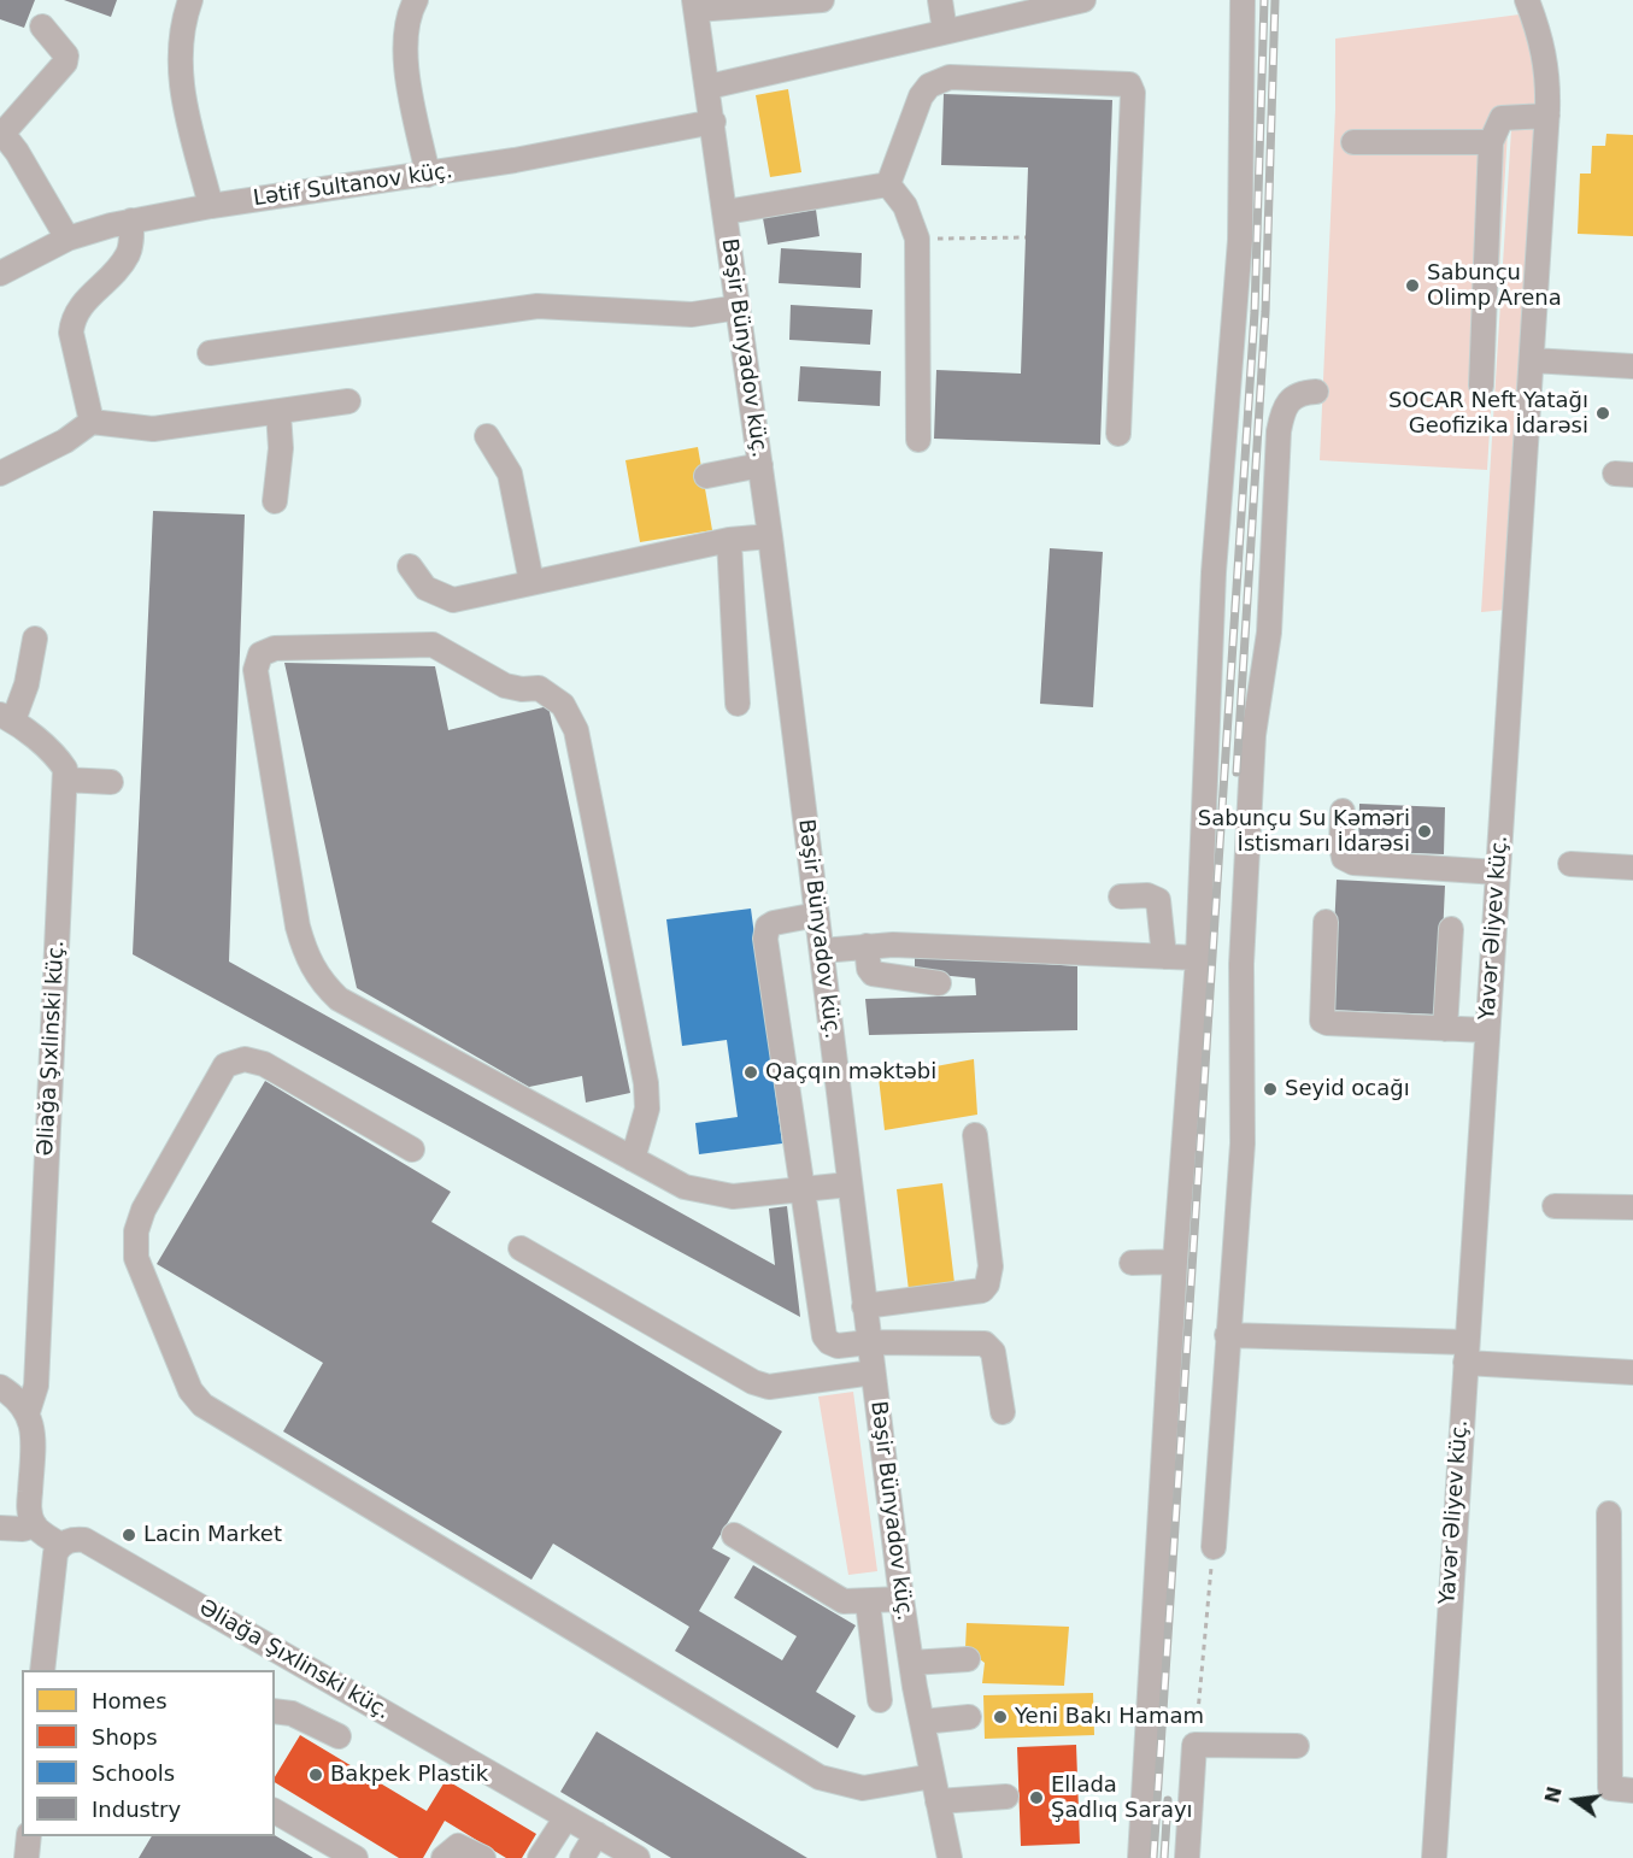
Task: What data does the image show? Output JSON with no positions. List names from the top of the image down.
{
  "streets": {
    "street": [
      "Lətif Sultanov küç.",
      "Bəşir Bünyadov küç.",
      "Yavər Əliyev küç.",
      "Əliağa Şıxlinski küç."
    ]
  },
  "crossings": [
    ["Lətif Sultanov küç.", "Bəşir Bünyadov küç."]
  ],
  "places": [
    "Sabunçu Olimp Arena",
    "SOCAR Neft Yatağı Geofizika İdarəsi",
    "Sabunçu Su Kəməri İstismarı İdarəsi",
    "Qaçqın məktəbi",
    "Seyid ocağı",
    "Lacin Market",
    "Yeni Bakı Hamam",
    "Bakpek Plastik",
    "Ellada Şadlıq Sarayı"
  ],
  "legend": [
    "Homes",
    "Shops",
    "Schools",
    "Industry"
  ],
  "north": "left"
}
